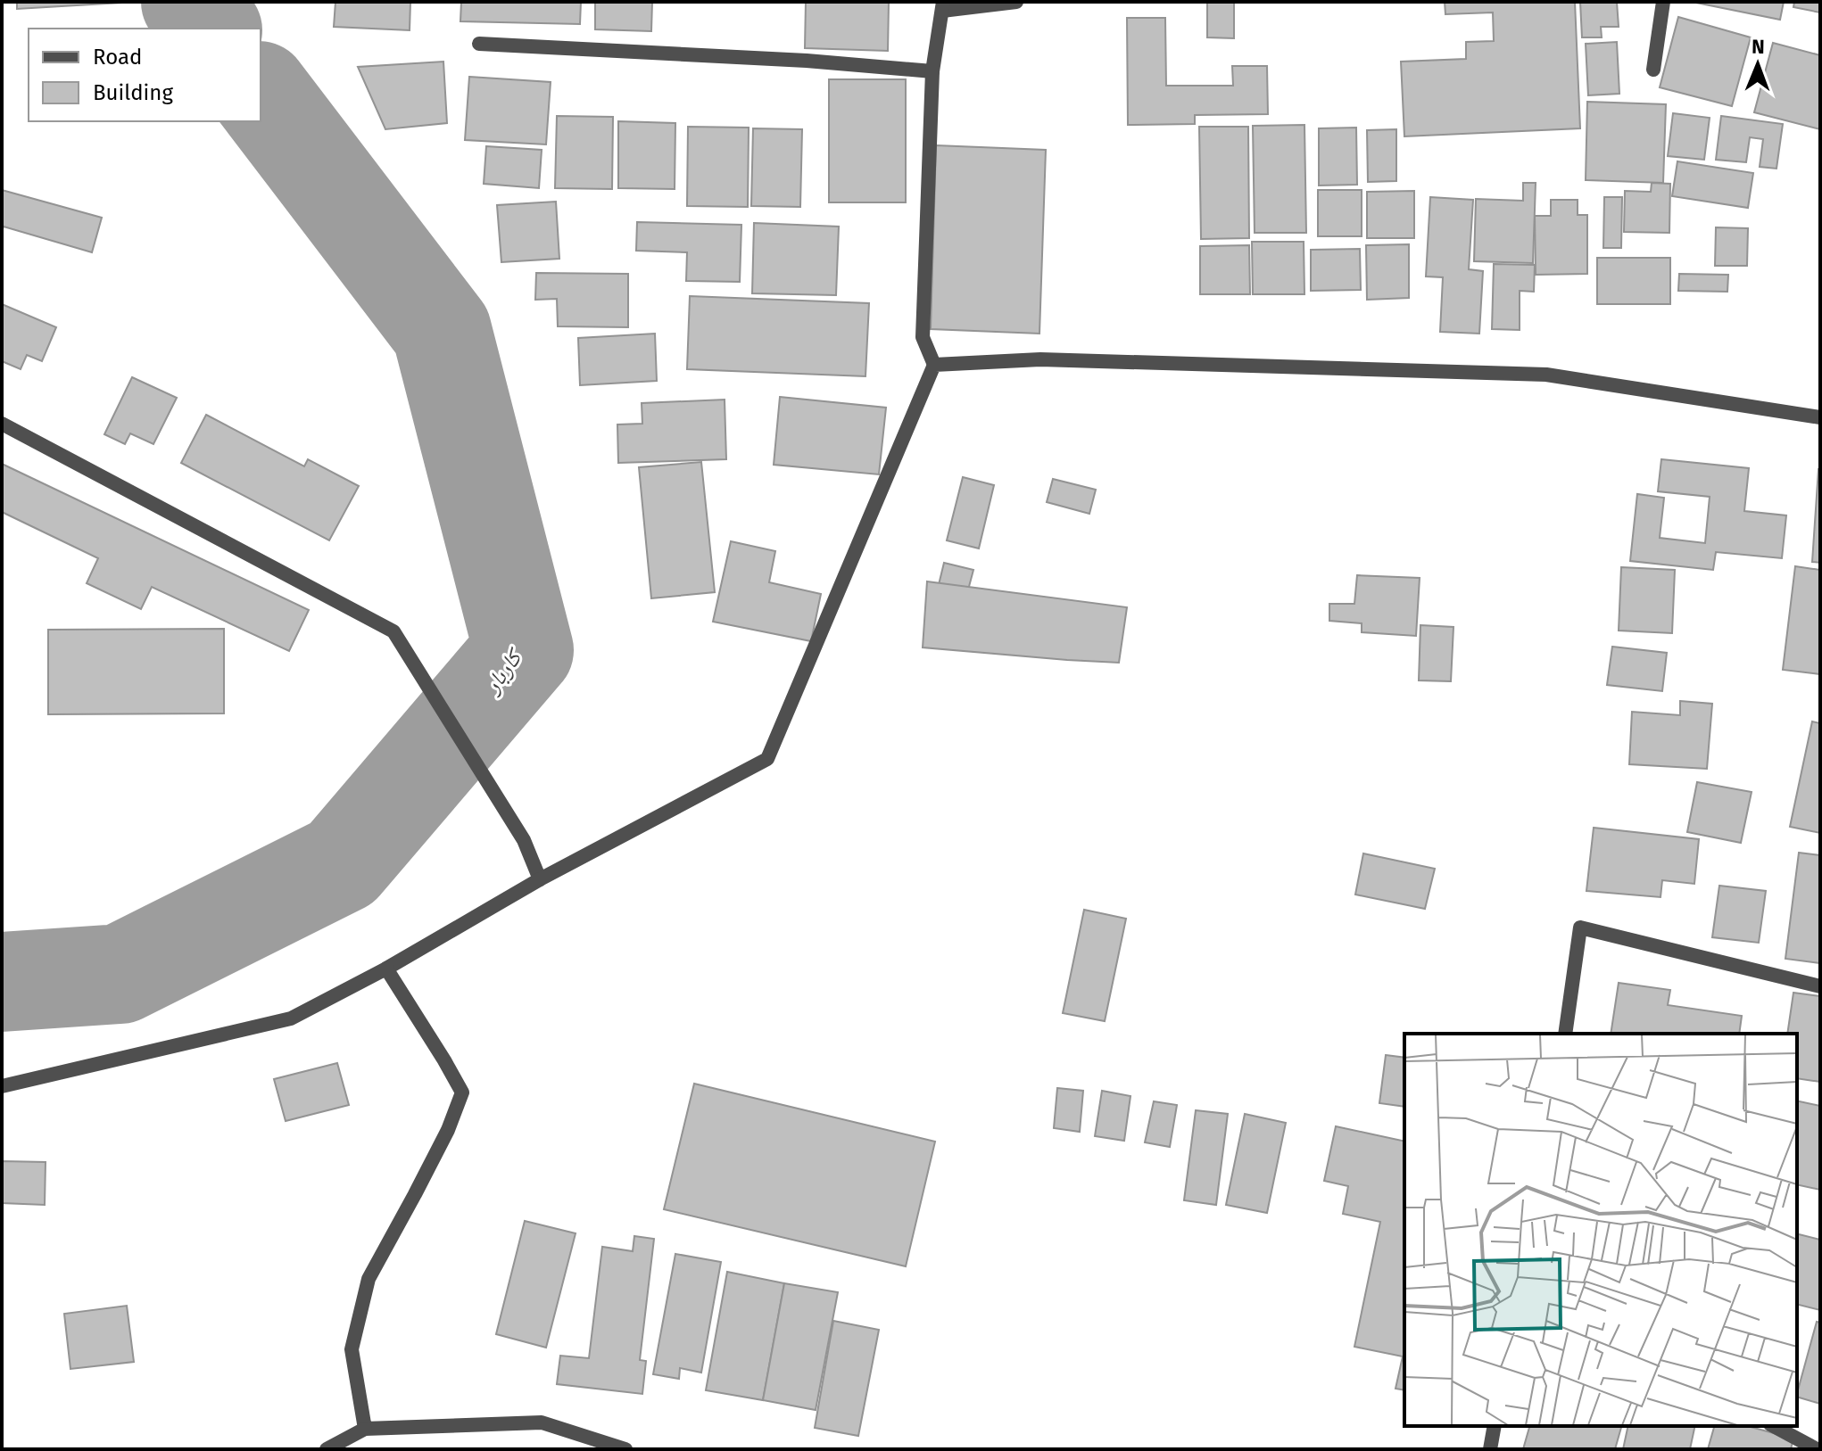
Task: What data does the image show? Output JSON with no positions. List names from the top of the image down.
{
  "water": ["کاربار"],
  "legend": ["Road", "Building"],
  "north": "top"
}
